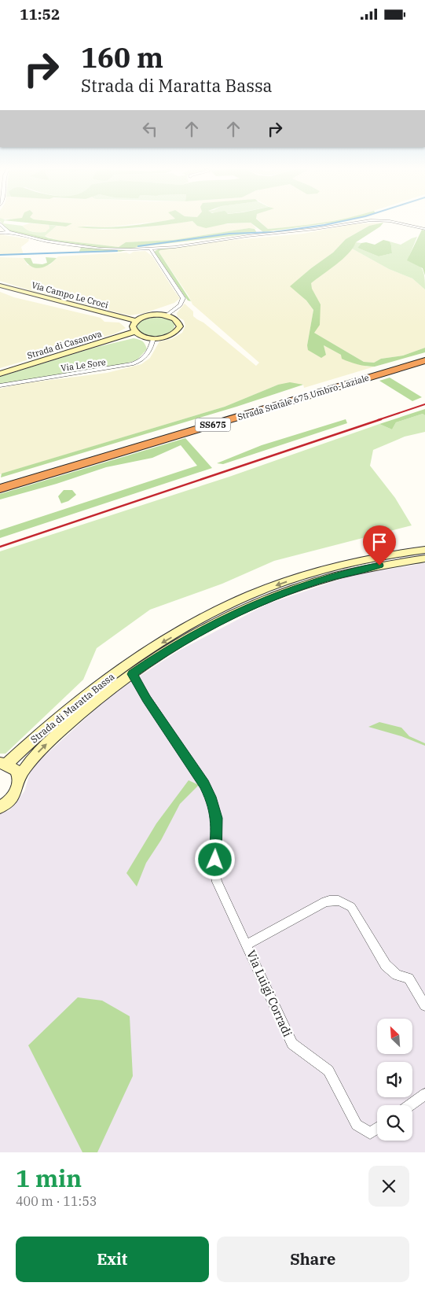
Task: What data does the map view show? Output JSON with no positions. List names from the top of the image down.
{
  "streets": {
    "highway": ["Strada Statale 675 Umbro-Laziale", "SS675"],
    "main road": ["Via Campo Le Croci", "Strada di Casanova", "Strada di Maratta Bassa"],
    "street": ["Via Le Sore", "Via Luigi Corradi"]
  },
  "crossings": [
    ["Strada di Maratta Bassa", "Via Luigi Corradi"]
  ],
  "north": "top left",
  "page": {
    "status": "11:52",
    "turn": ["160 m", "Strada di Maratta Bassa"],
    "heading": ["1 min", "400 m · 11:53"],
    "buttons": ["Exit", "Share"]
  }
}
